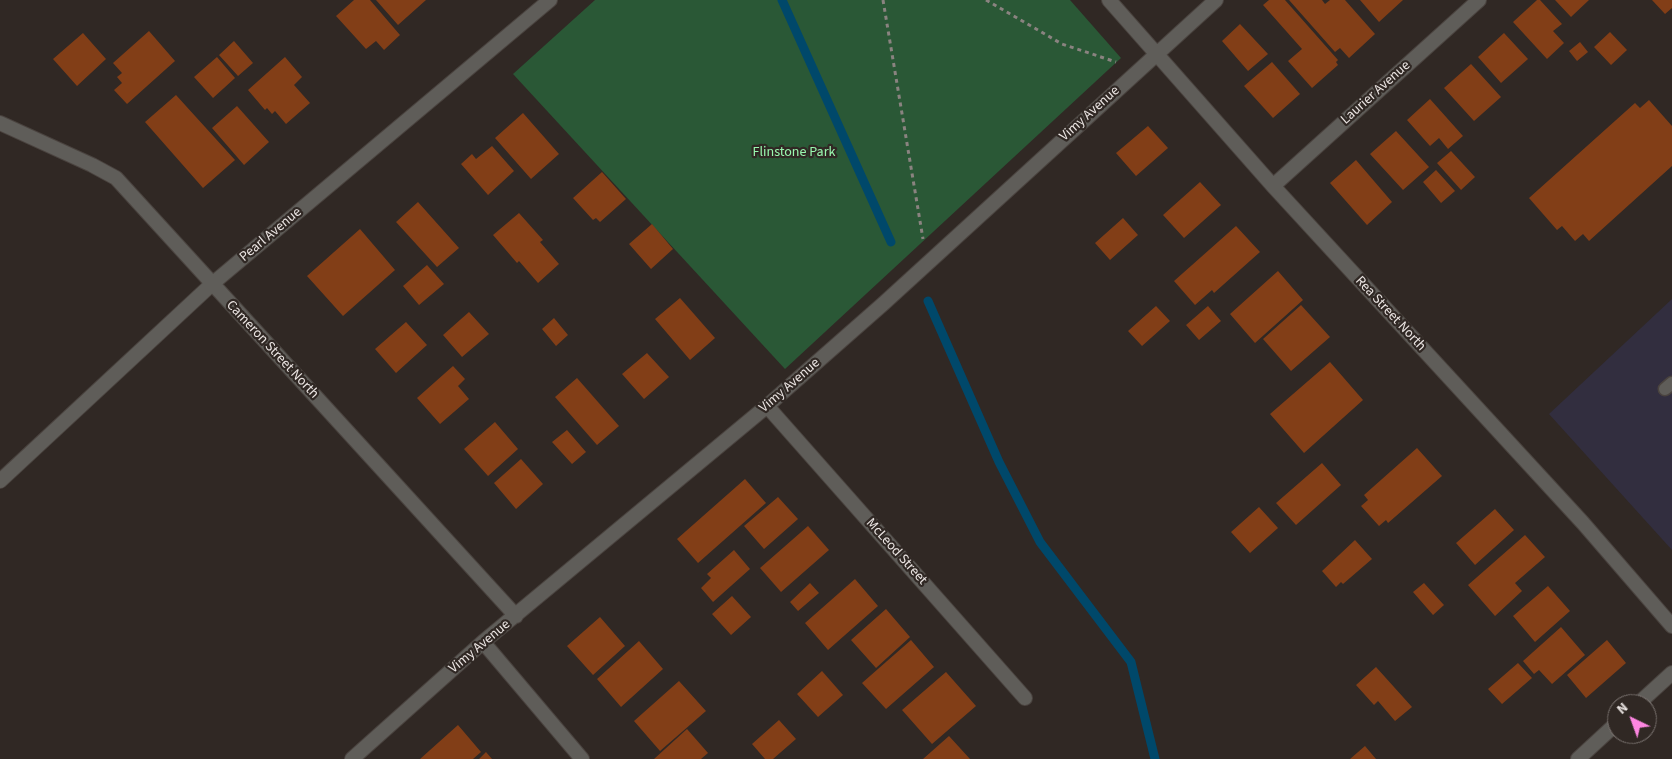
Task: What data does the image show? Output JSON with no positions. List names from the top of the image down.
{
  "streets": {
    "street": [
      "Laurier Avenue",
      "Vimy Avenue",
      "Pearl Avenue",
      "Rea Street North",
      "Cameron Street North",
      "McLeod Street"
    ]
  },
  "crossings": [
    ["Laurier Avenue", "Rea Street North"],
    ["Vimy Avenue", "Rea Street North"],
    ["Vimy Avenue", "Cameron Street North"],
    ["Vimy Avenue", "McLeod Street"],
    ["Pearl Avenue", "Cameron Street North"]
  ],
  "parks": ["Flinstone Park"],
  "north": "top left"
}
